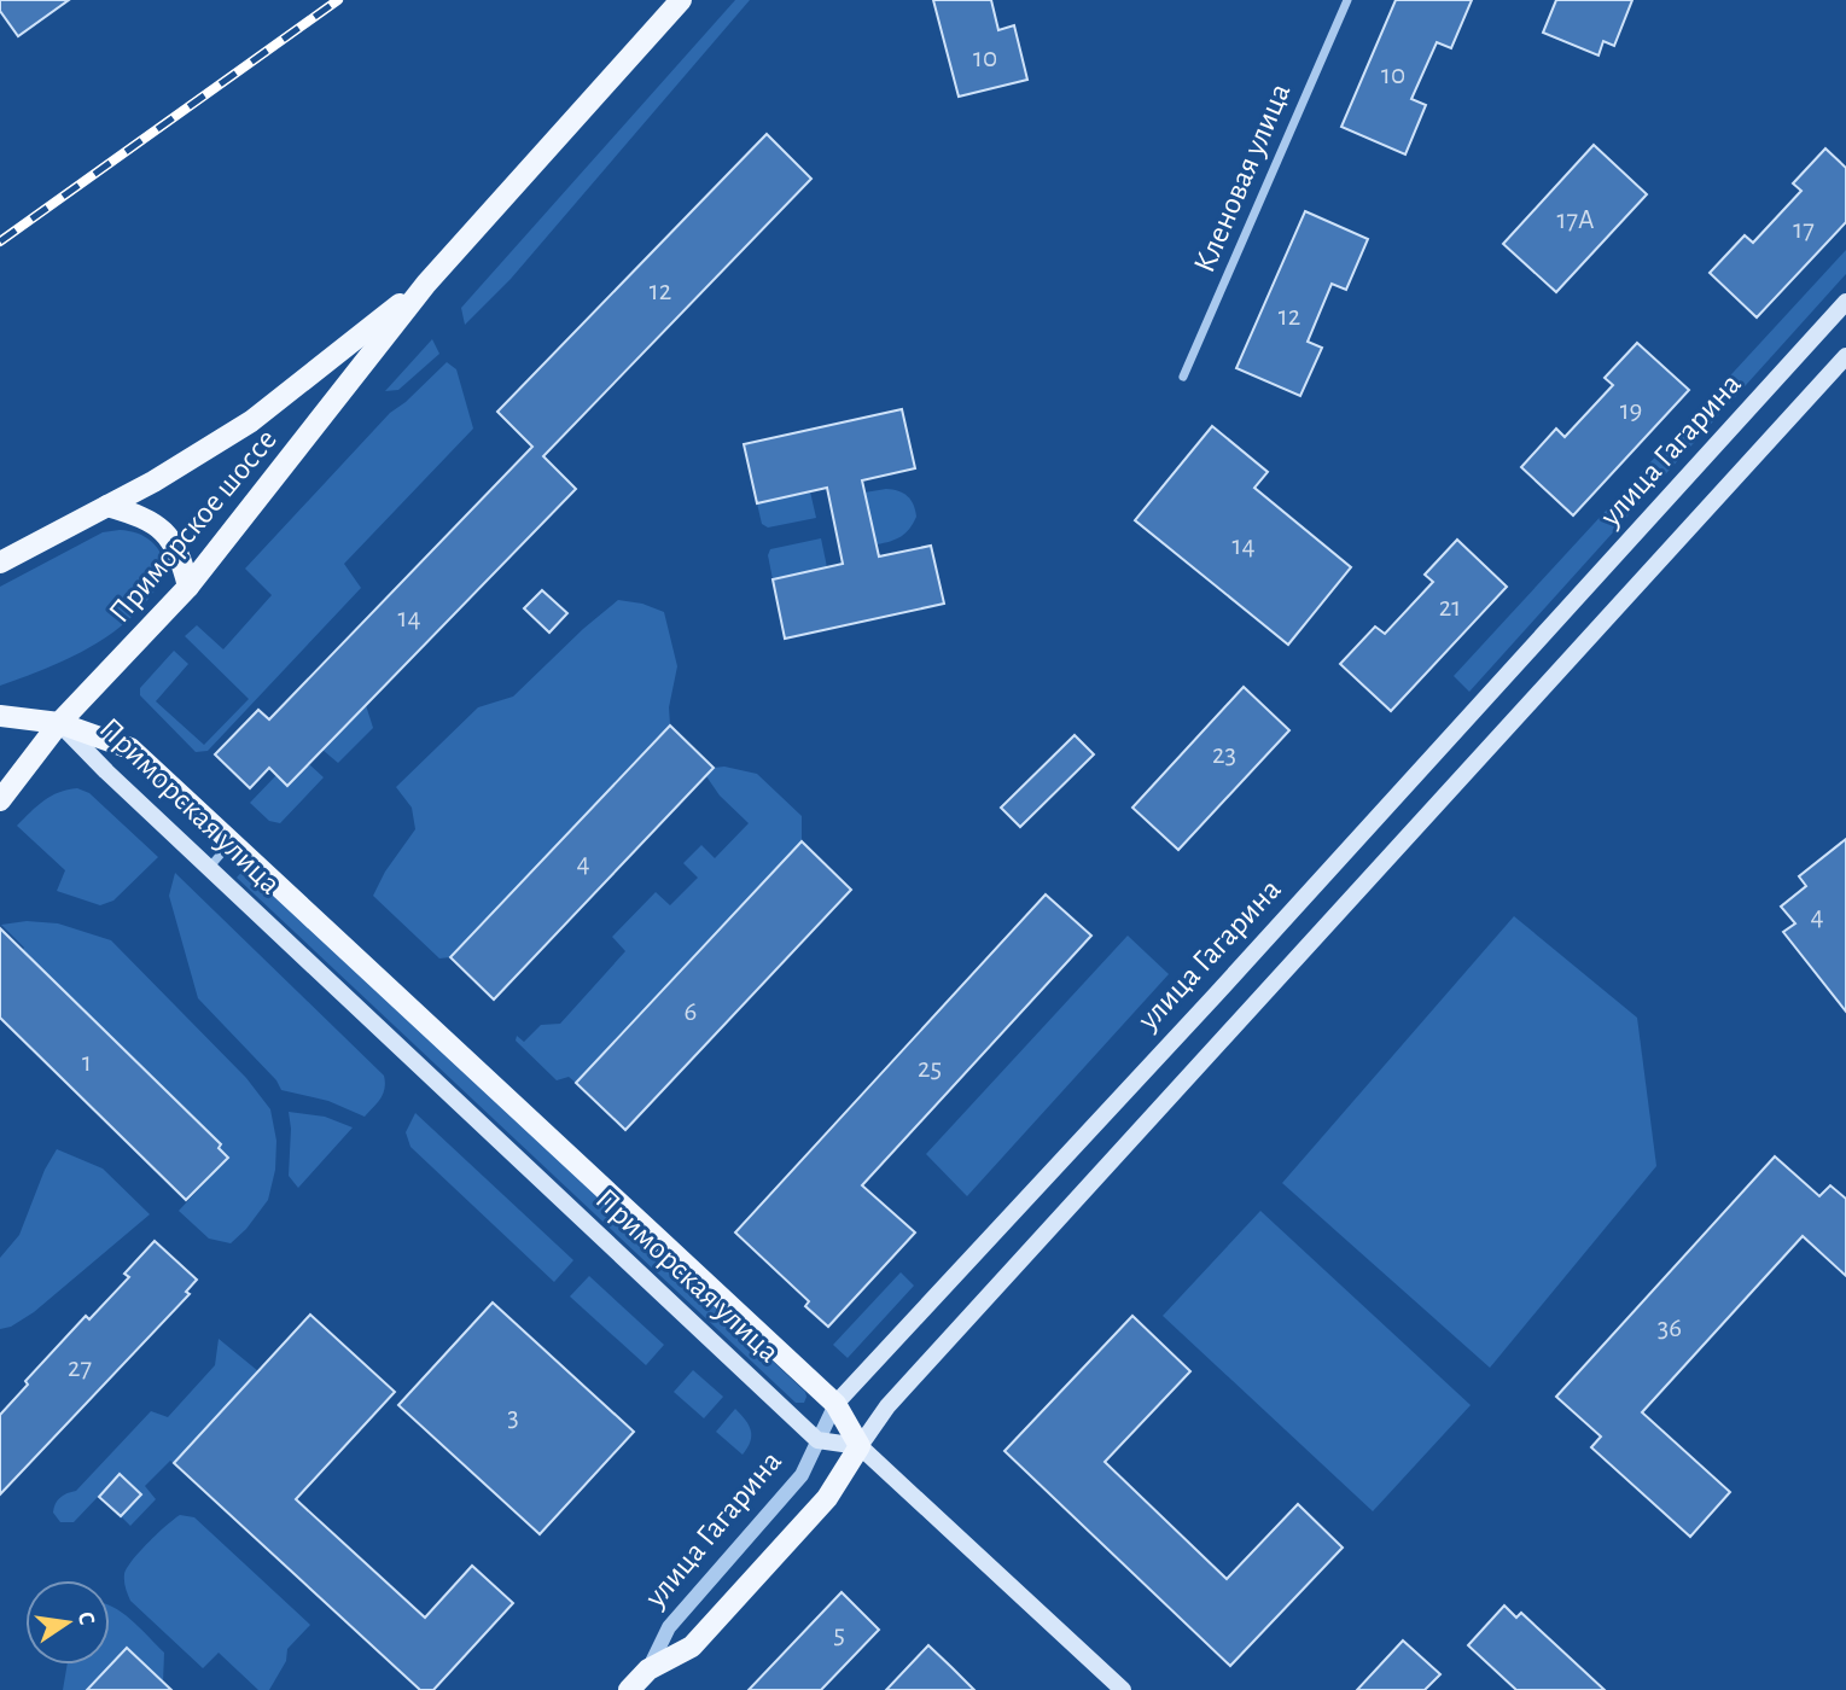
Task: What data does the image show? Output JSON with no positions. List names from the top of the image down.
{
  "streets": {
    "main road": ["улица Гагарина", "Приморское шоссе", "Приморская улица"],
    "street": ["Кленовая улица"]
  },
  "crossings": [
    ["улица Гагарина", "Приморская улица"],
    ["Приморское шоссе", "Приморская улица"]
  ],
  "house_numbers": [
    "10",
    "10",
    "17А",
    "17",
    "12",
    "12",
    "19",
    "14",
    "21",
    "14",
    "23",
    "4",
    "4",
    "6",
    "1",
    "25",
    "36",
    "27",
    "3",
    "5"
  ],
  "north": "right"
}
